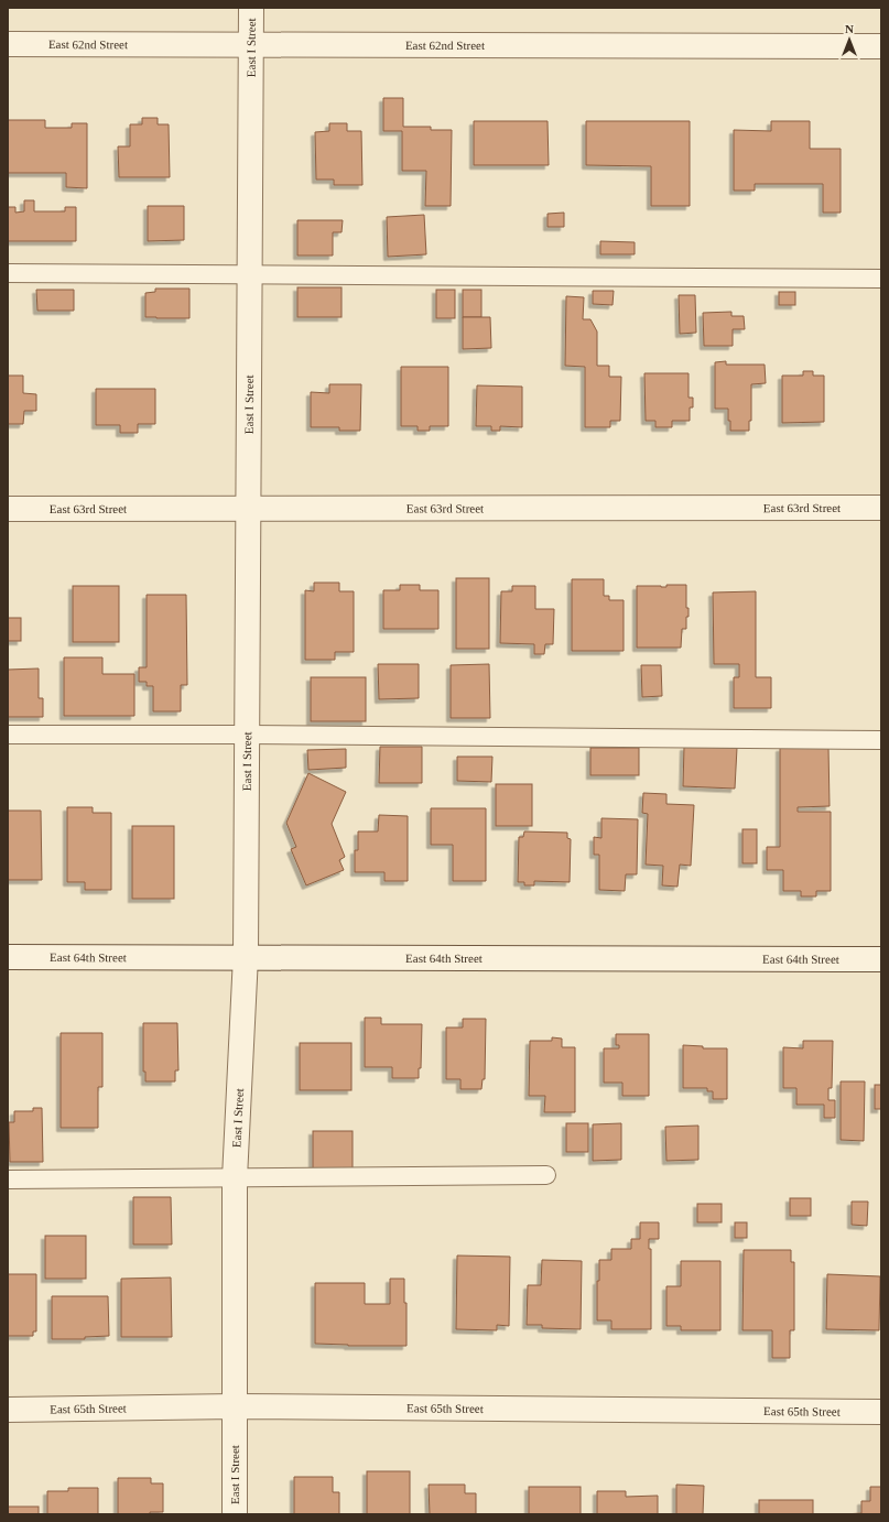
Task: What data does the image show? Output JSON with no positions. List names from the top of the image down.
{
  "streets": {
    "street": [
      "East 62nd Street",
      "East I Street",
      "East 63rd Street",
      "East 64th Street",
      "East 65th Street"
    ]
  },
  "crossings": [
    ["East 62nd Street", "East I Street"],
    ["East I Street", "East 63rd Street"],
    ["East I Street", "East 64th Street"],
    ["East I Street", "East 65th Street"]
  ],
  "north": "top"
}
